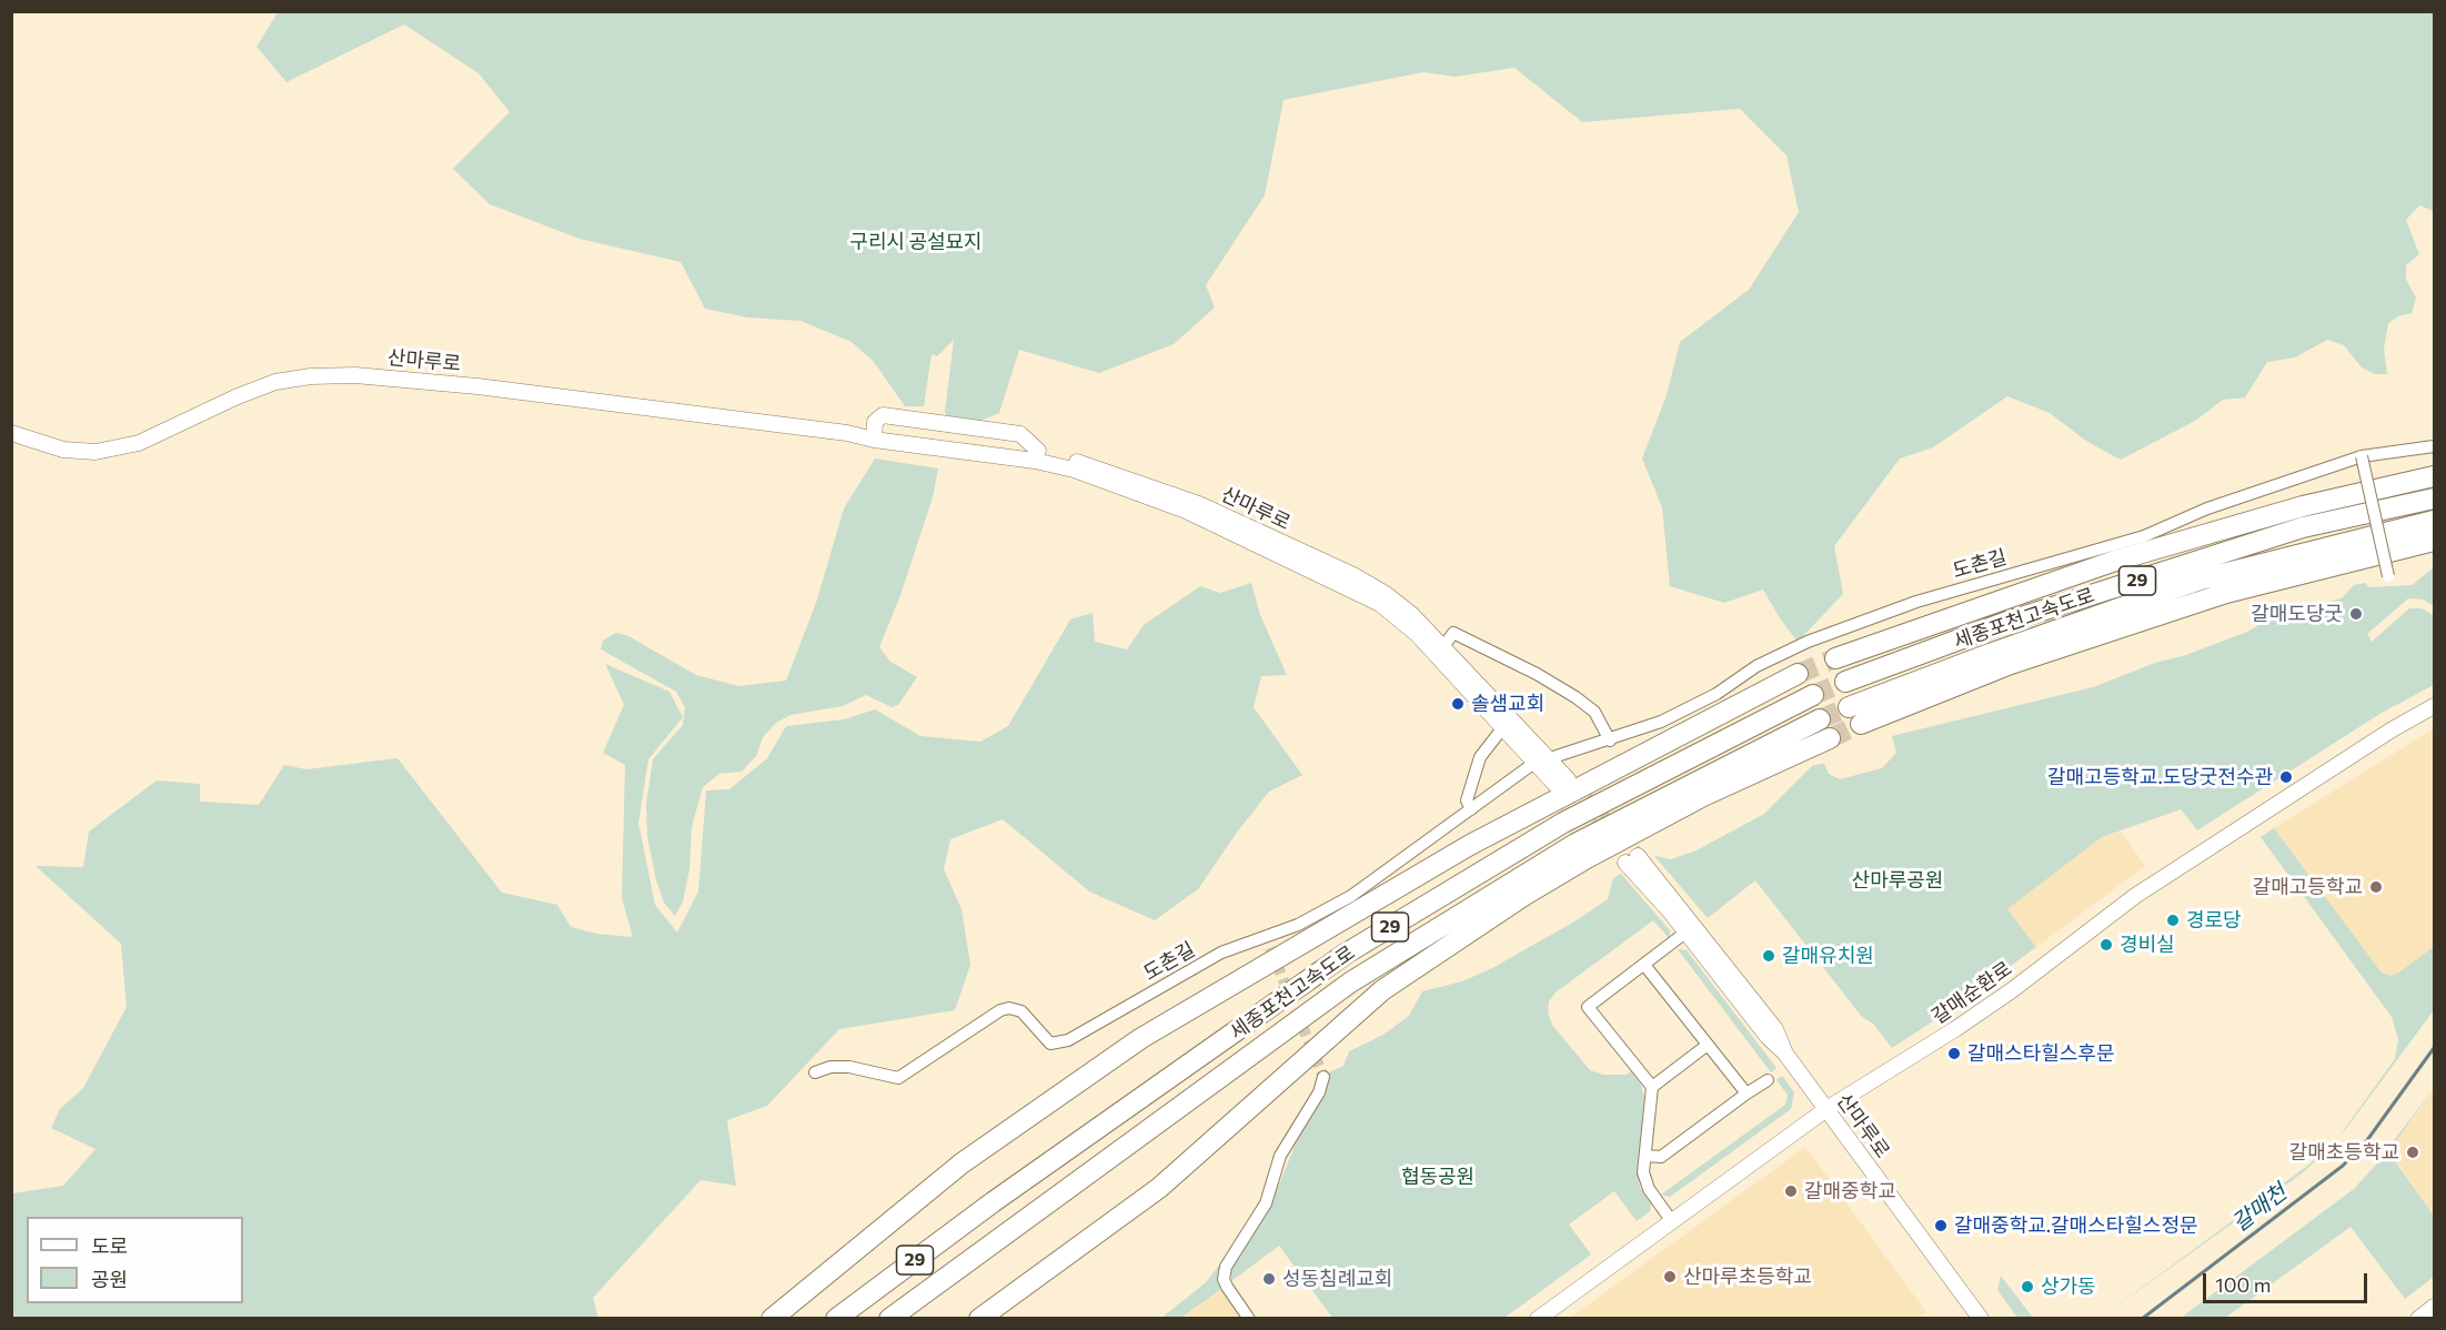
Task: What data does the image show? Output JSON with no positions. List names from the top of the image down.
{
  "streets": {
    "highway": ["29", "세종포천고속도로"],
    "street": ["산마루로", "도촌길", "갈매순환로"]
  },
  "crossings": [
    ["산마루로", "도촌길"],
    ["산마루로", "갈매순환로"]
  ],
  "water": ["갈매천"],
  "parks": ["구리시 공설묘지", "산마루공원", "협동공원"],
  "places": [
    "갈매도당굿",
    "솔샘교회",
    "갈매고등학교.도당굿전수관",
    "갈매고등학교",
    "경로당",
    "경비실",
    "갈매유치원",
    "갈매스타힐스후문",
    "갈매초등학교",
    "갈매중학교",
    "갈매중학교.갈매스타힐스정문",
    "산마루초등학교",
    "성동침례교회",
    "상가동"
  ],
  "legend": ["도로", "공원"],
  "scale_bar": "100 m"
}
